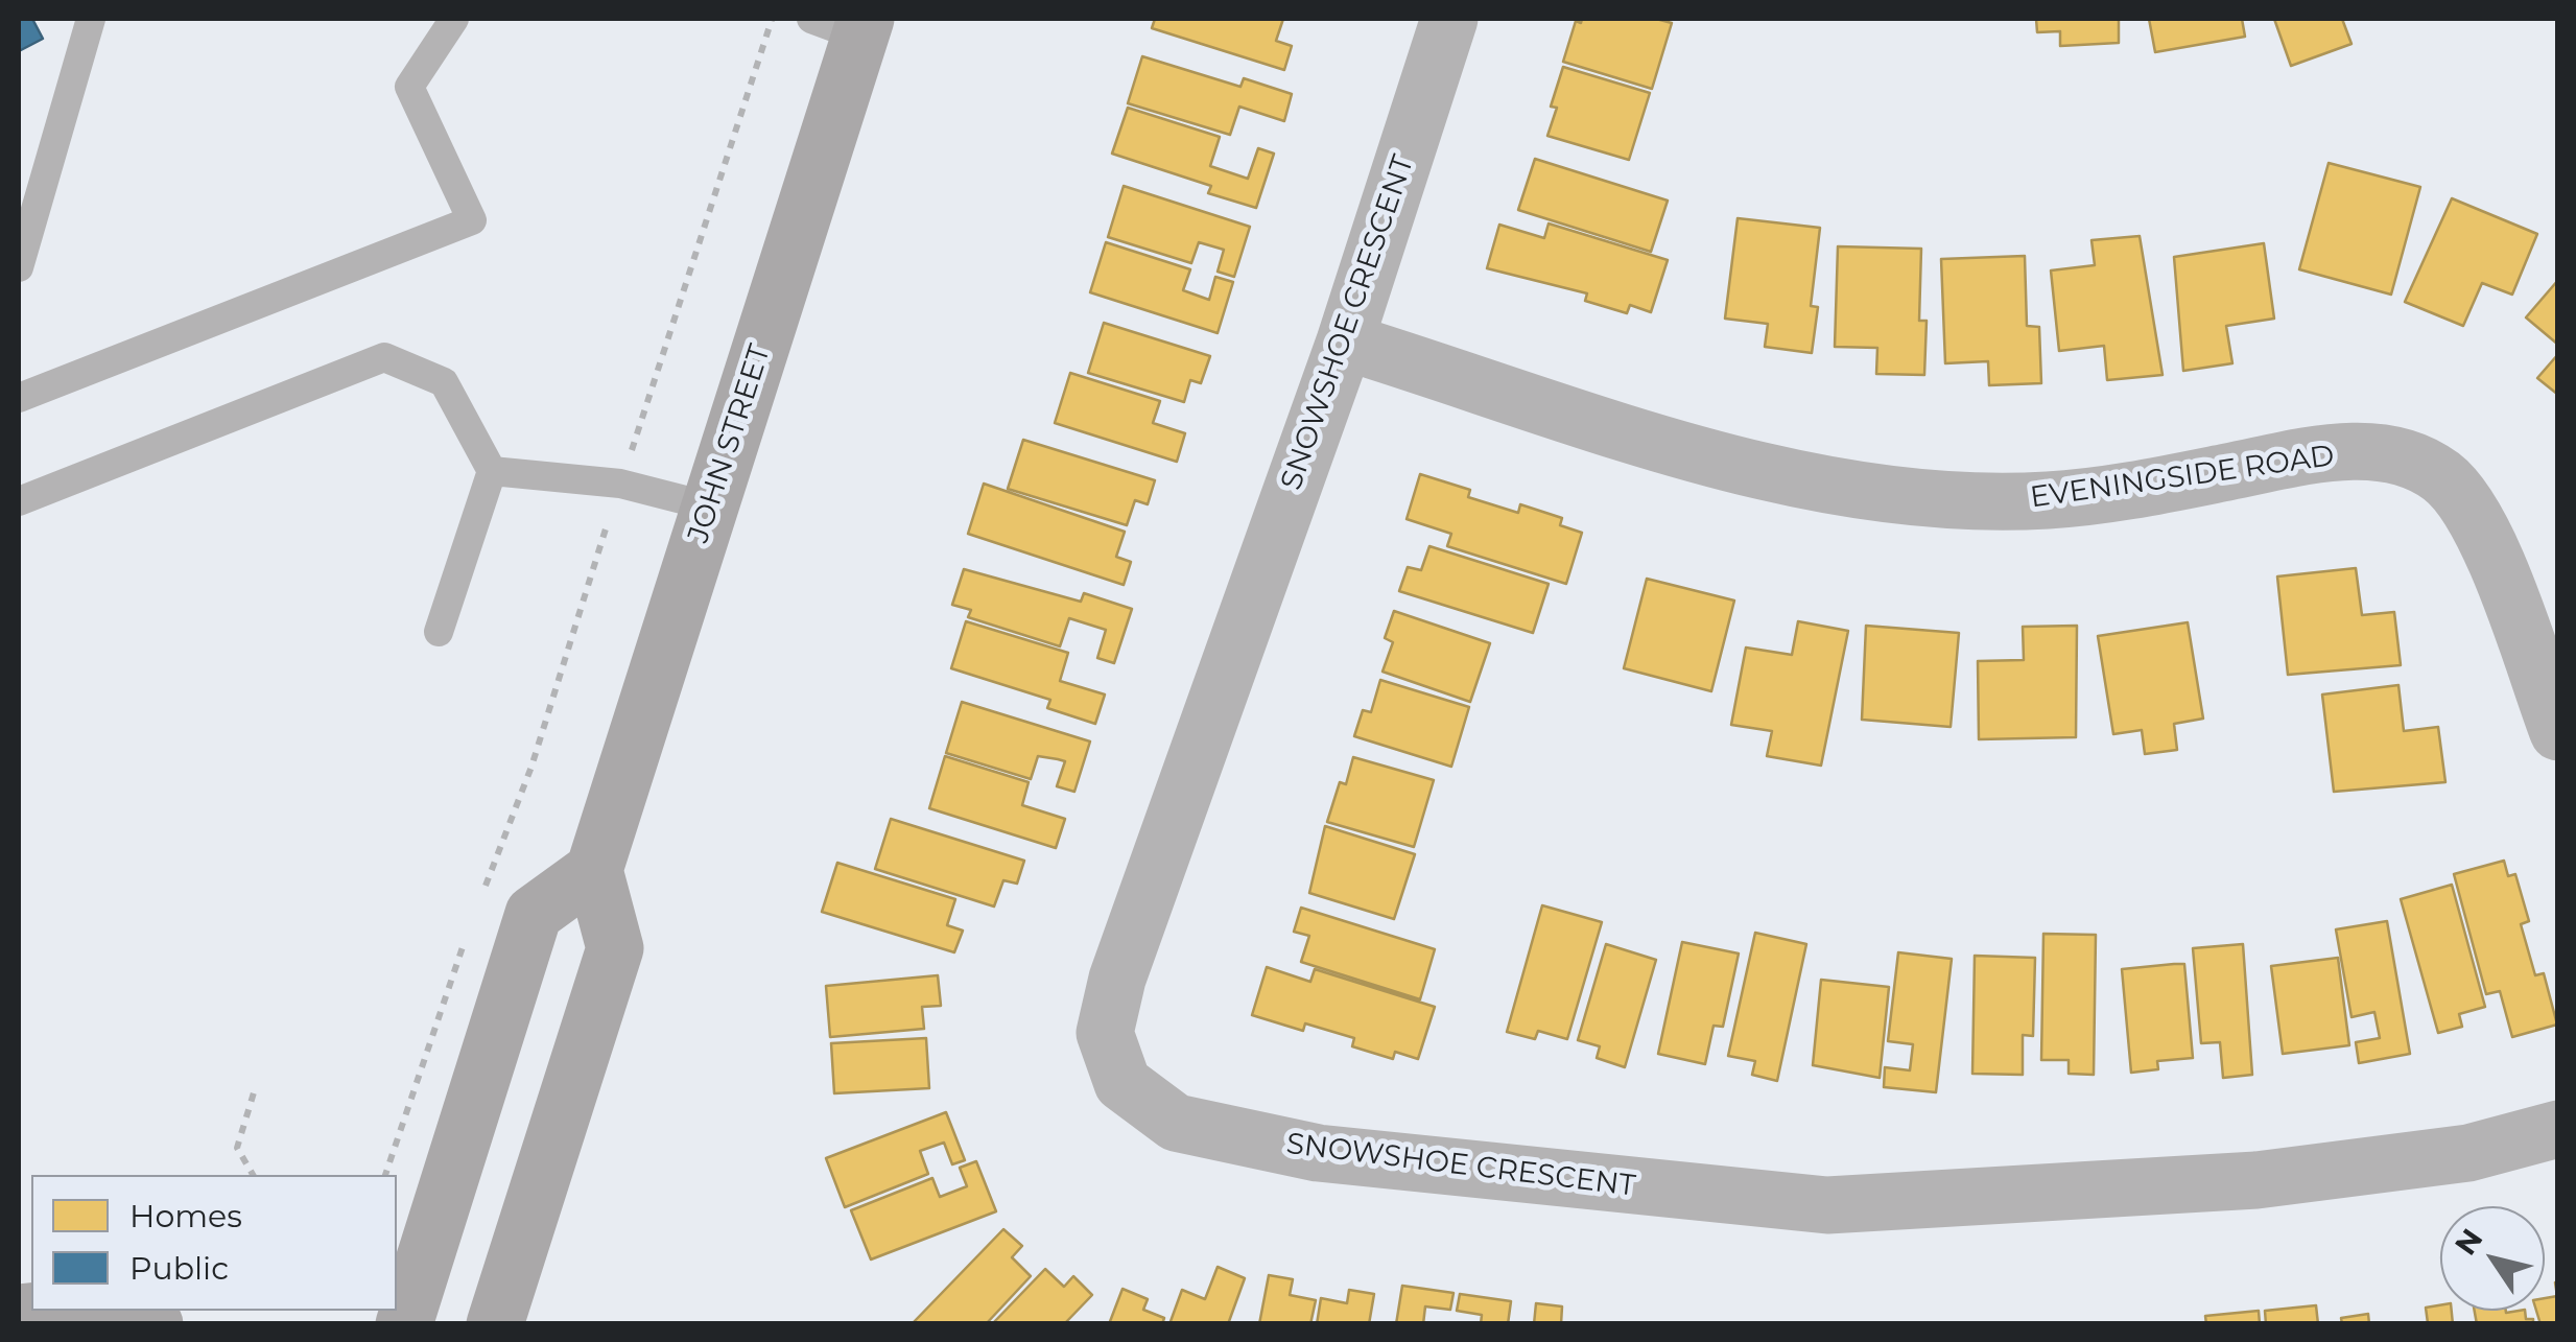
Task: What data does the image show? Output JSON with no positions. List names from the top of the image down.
{
  "streets": {
    "main road": ["JOHN STREET"],
    "street": ["SNOWSHOE CRESCENT", "EVENINGSIDE ROAD"]
  },
  "crossings": [
    ["SNOWSHOE CRESCENT", "EVENINGSIDE ROAD"]
  ],
  "legend": ["Homes", "Public"],
  "north": "top left"
}
